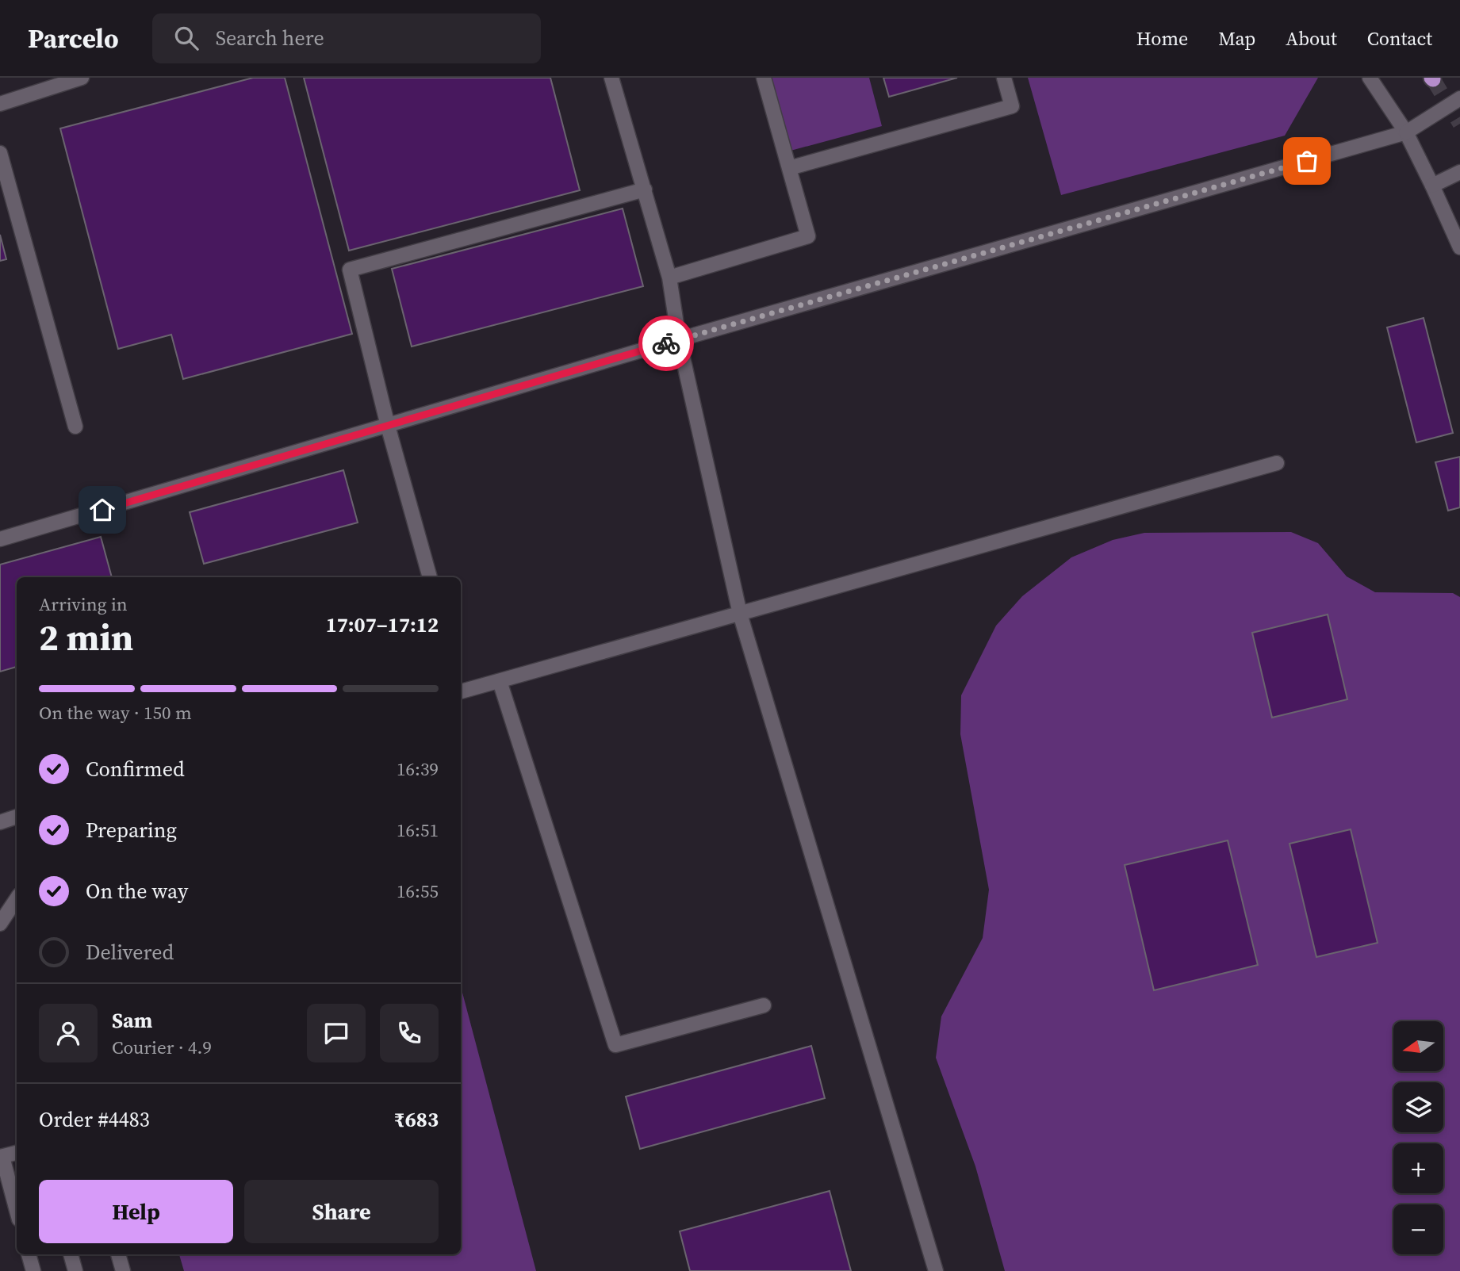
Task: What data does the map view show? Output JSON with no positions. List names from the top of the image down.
{
  "north": "left",
  "page": {
    "header": "Parcelo",
    "search": "Search here",
    "nav": [
      "Home",
      "Map",
      "About",
      "Contact"
    ],
    "heading": ["2 min", "Arriving in", "17:07–17:12"],
    "panel": [
      "Sam",
      "Courier · 4.9",
      "Order #4483",
      "₹683"
    ],
    "bar": "On the way · 150 m",
    "list": [
      ["Confirmed", "16:39"],
      ["Preparing", "16:51"],
      ["On the way", "16:55"],
      "Delivered"
    ],
    "map_buttons": ["+", "−"],
    "buttons": ["Help", "Share"]
  }
}
